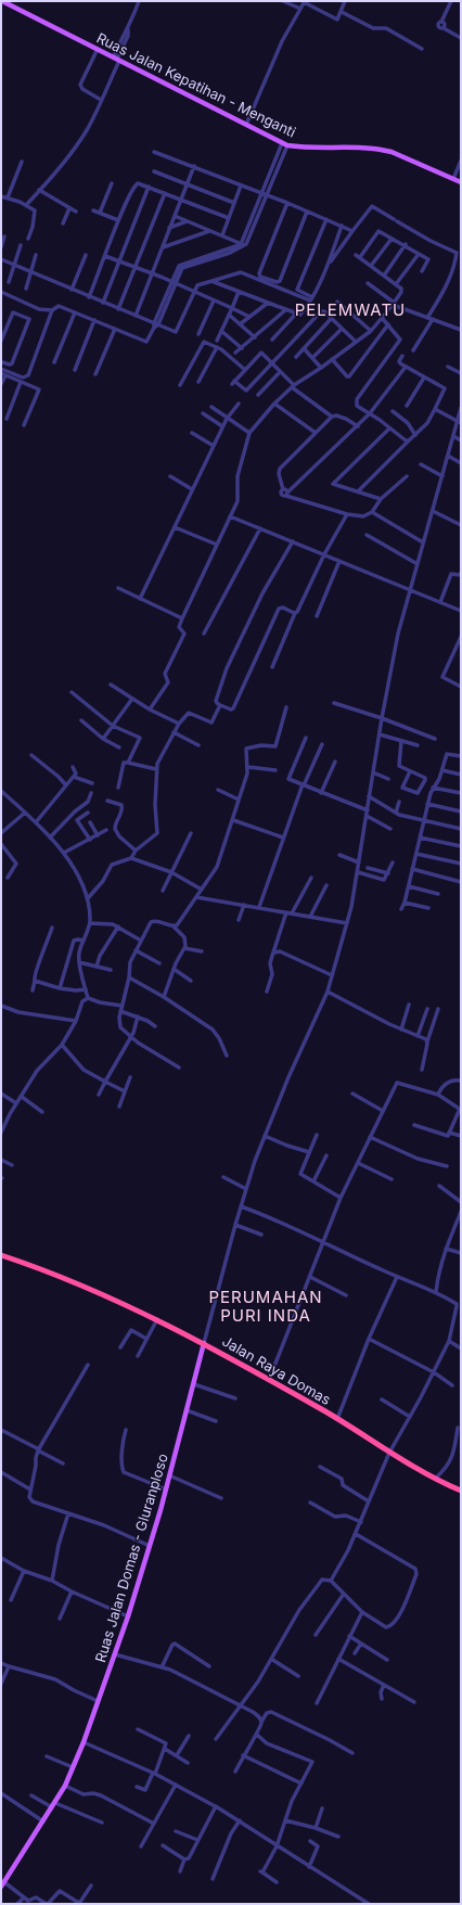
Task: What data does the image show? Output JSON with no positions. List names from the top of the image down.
{
  "streets": {
    "highway": ["Jalan Raya Domas"],
    "main road": ["Ruas Jalan Kepatihan - Menganti", "Ruas Jalan Domas - Gluranploso"]
  },
  "crossings": [
    ["Jalan Raya Domas", "Ruas Jalan Domas - Gluranploso"]
  ],
  "districts": ["PELEMWATU", "PERUMAHAN PURI INDA"]
}
